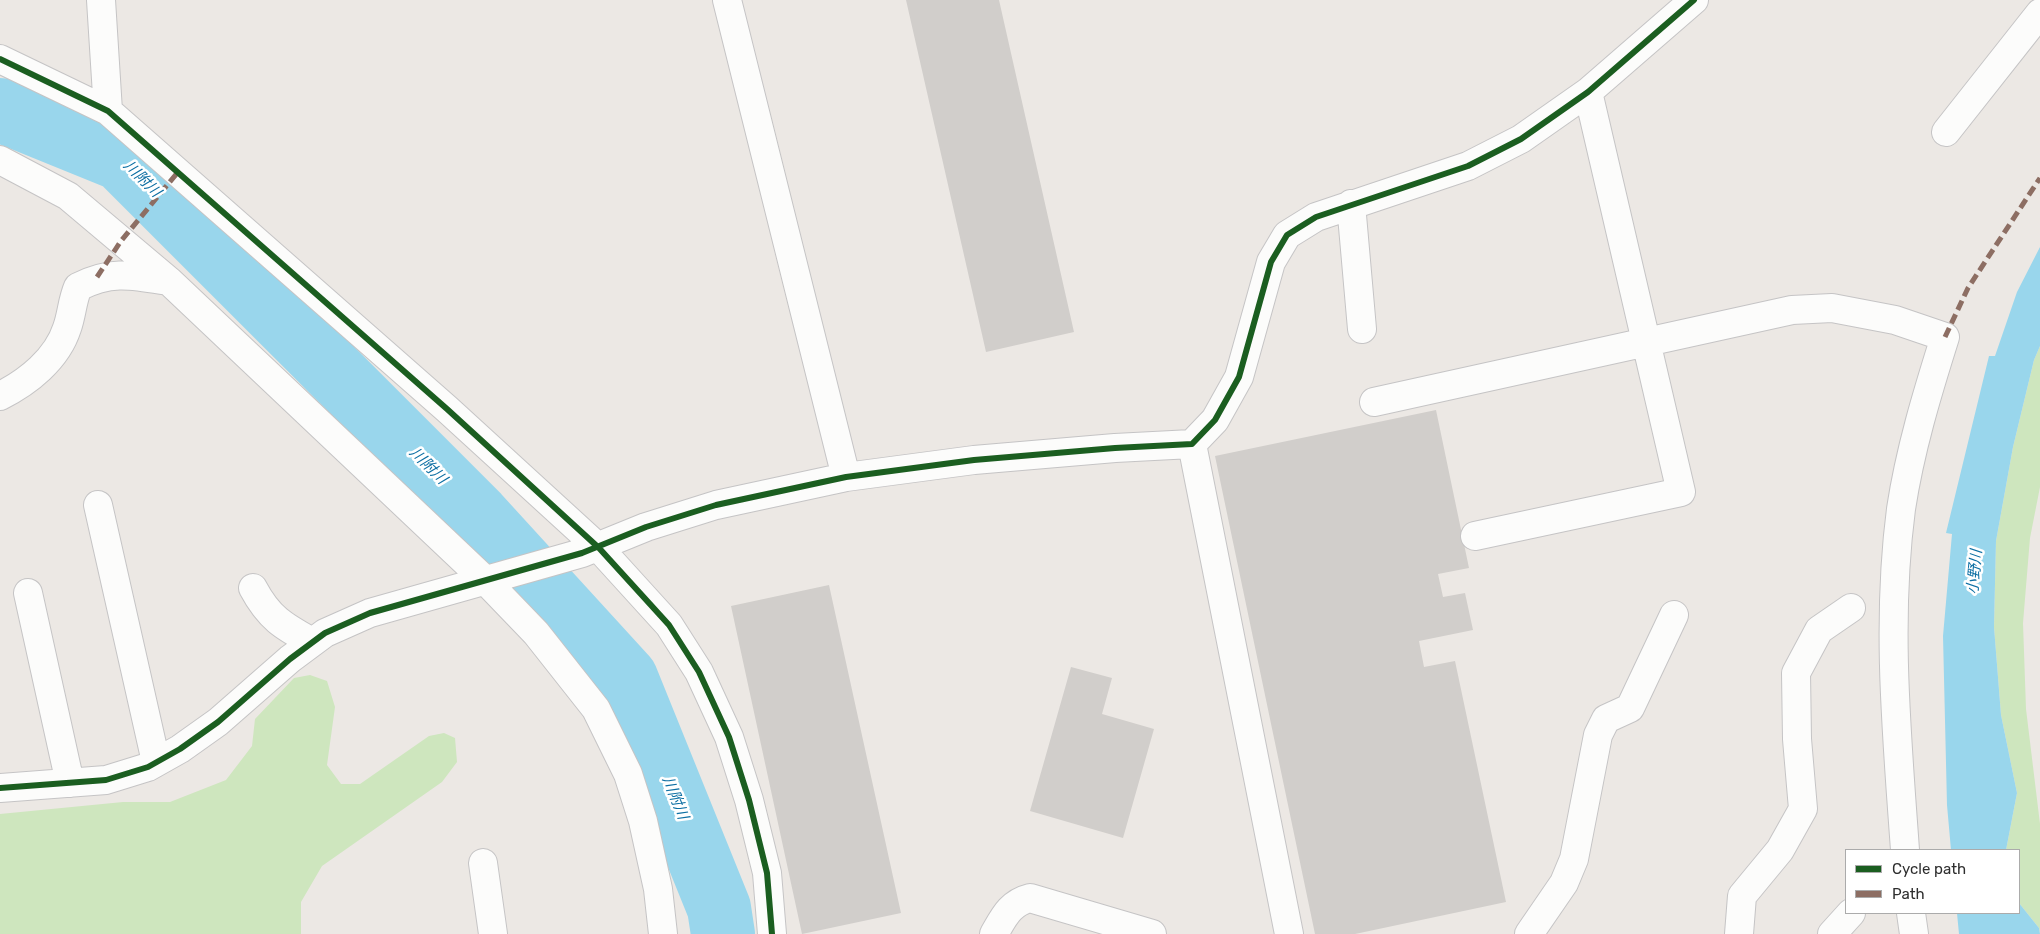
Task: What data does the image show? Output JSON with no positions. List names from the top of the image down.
{
  "water": ["川附川", "小野川"],
  "legend": ["Cycle path", "Path"]
}
